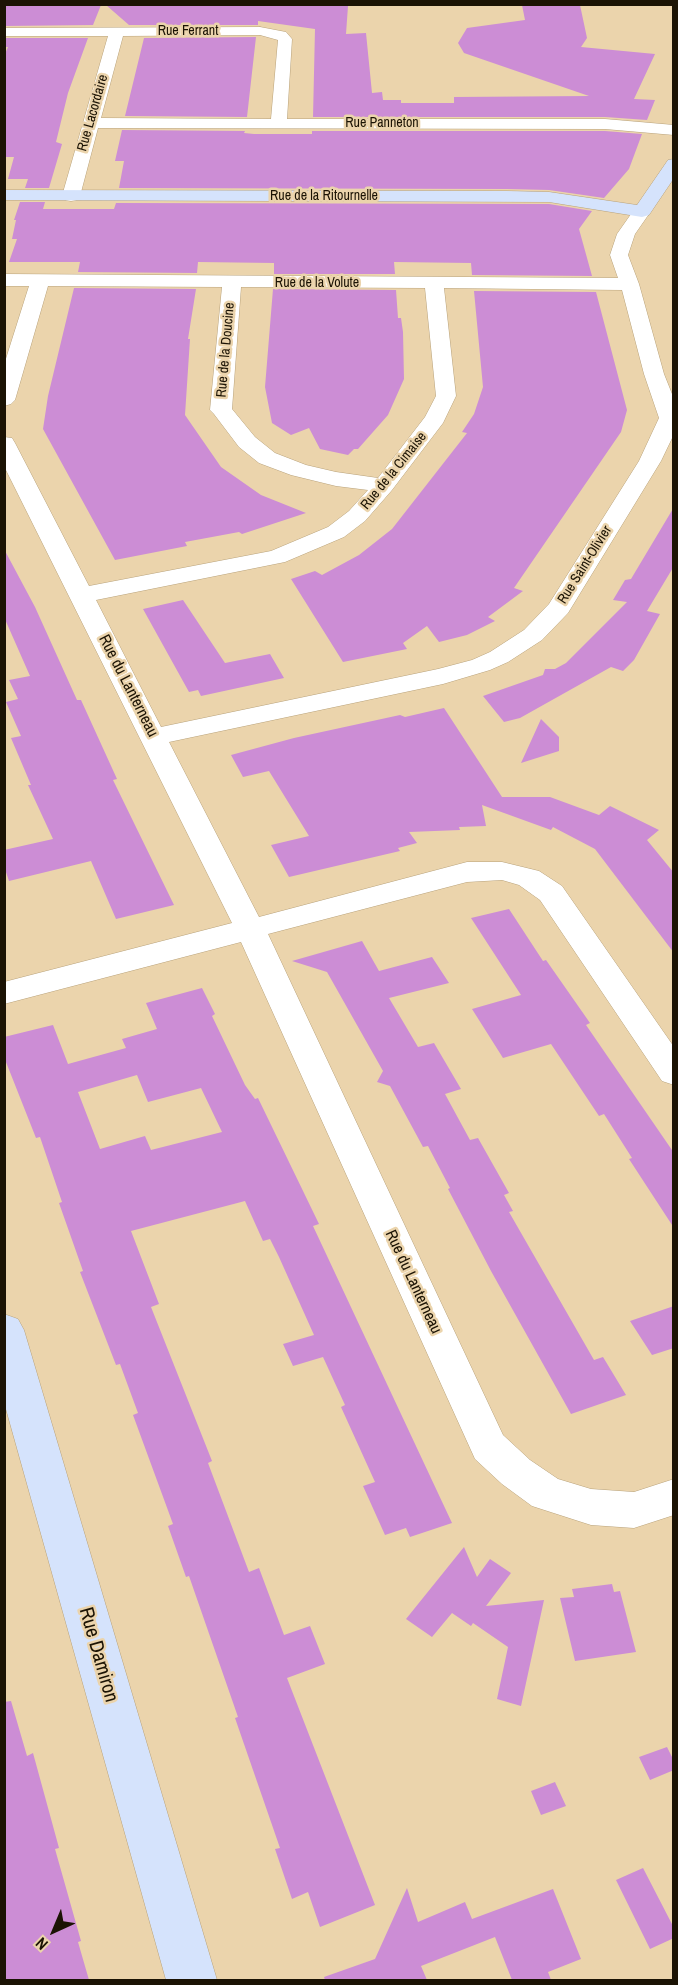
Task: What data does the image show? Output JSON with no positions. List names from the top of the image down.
{
  "streets": {
    "street": [
      "Rue Ferrant",
      "Rue Lacordaire",
      "Rue Panneton",
      "Rue de la Ritournelle",
      "Rue de la Volute",
      "Rue de la Doucine",
      "Rue de la Cimaise",
      "Rue Saint-Olivier",
      "Rue du Lanterneau",
      "Rue Damiron"
    ]
  },
  "crossings": [
    ["Rue Ferrant", "Rue Lacordaire"],
    ["Rue Ferrant", "Rue Panneton"],
    ["Rue Lacordaire", "Rue Panneton"],
    ["Rue Lacordaire", "Rue de la Ritournelle"],
    ["Rue de la Ritournelle", "Rue Saint-Olivier"],
    ["Rue de la Volute", "Rue de la Doucine"],
    ["Rue de la Volute", "Rue de la Cimaise"],
    ["Rue de la Volute", "Rue Saint-Olivier"],
    ["Rue de la Doucine", "Rue de la Cimaise"],
    ["Rue de la Cimaise", "Rue du Lanterneau"],
    ["Rue Saint-Olivier", "Rue du Lanterneau"]
  ],
  "north": "bottom left"
}
